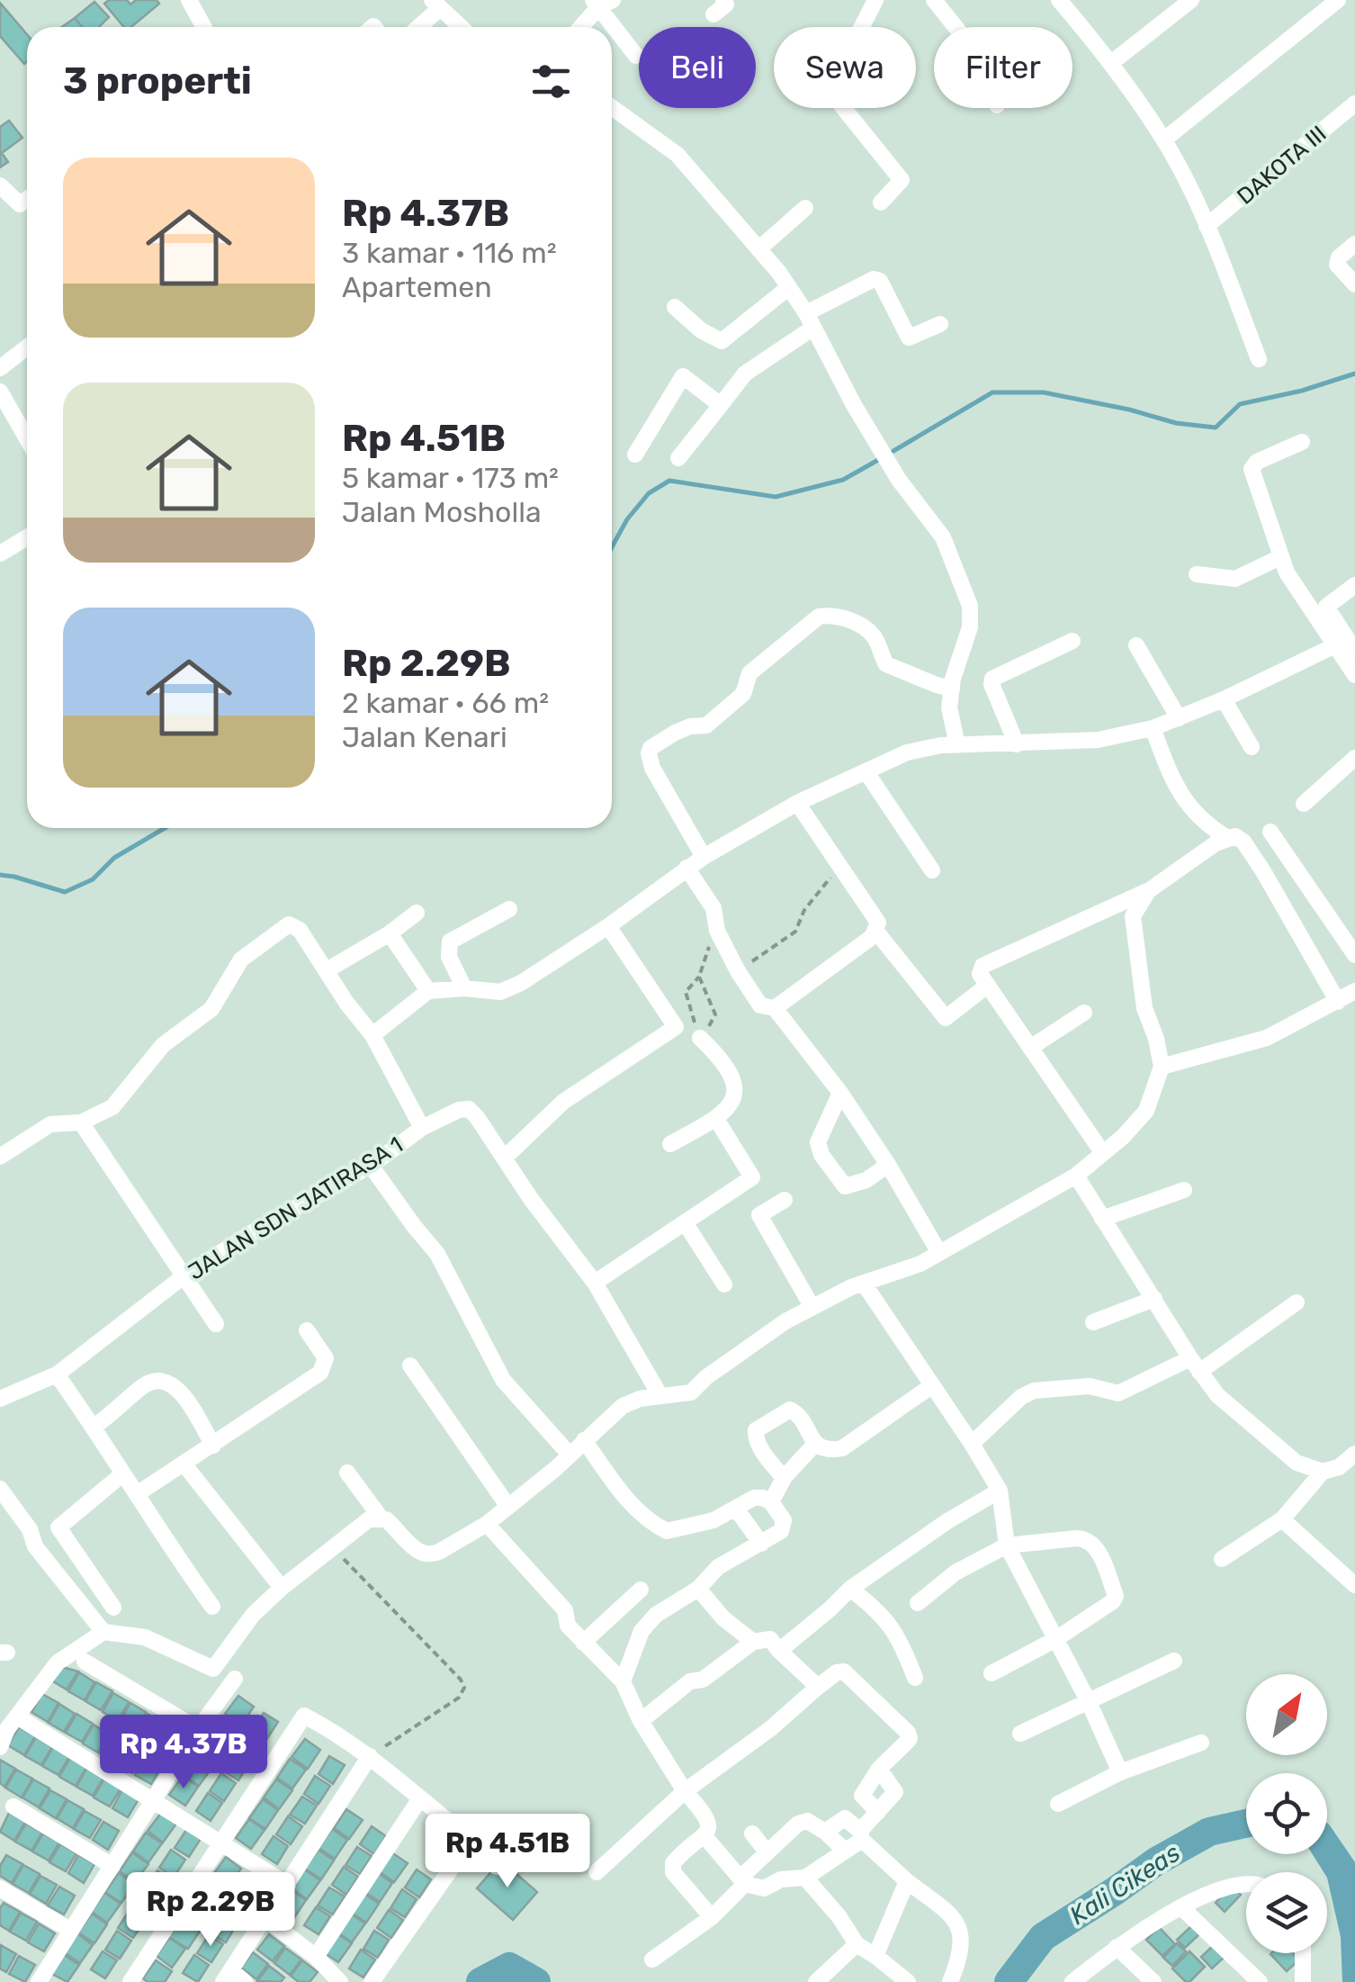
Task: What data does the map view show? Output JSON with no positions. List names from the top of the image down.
{
  "streets": {
    "street": ["DAKOTA III", "JALAN SDN JATIRASA 1"]
  },
  "water": ["Kali Cikeas"],
  "north": "top right",
  "page": {
    "chip": ["Beli", "Sewa", "Filter"],
    "heading": "3 properti",
    "list": [
      {
        "name": "Rp 4.37B",
        "note": "3 kamar · 116 m² · Apartemen"
      },
      {
        "name": "Rp 4.51B",
        "note": "5 kamar · 173 m² · Jalan Mosholla"
      },
      {
        "name": "Rp 2.29B",
        "note": "2 kamar · 66 m² · Jalan Kenari"
      }
    ],
    "price": ["Rp 4.37B", "Rp 4.51B", "Rp 2.29B"]
  }
}
